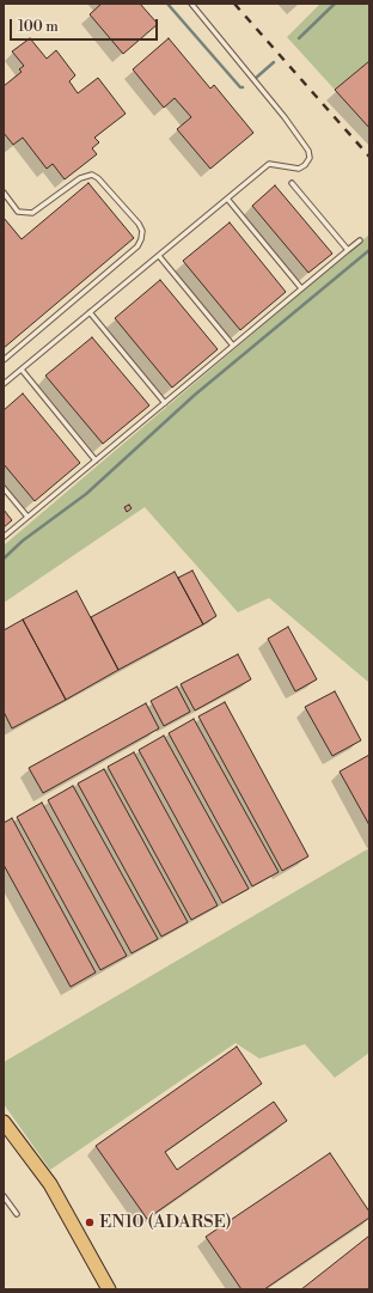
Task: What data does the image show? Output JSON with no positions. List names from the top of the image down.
{
  "places": ["EN10 (ADARSE)"],
  "scale_bar": "100 m"
}
